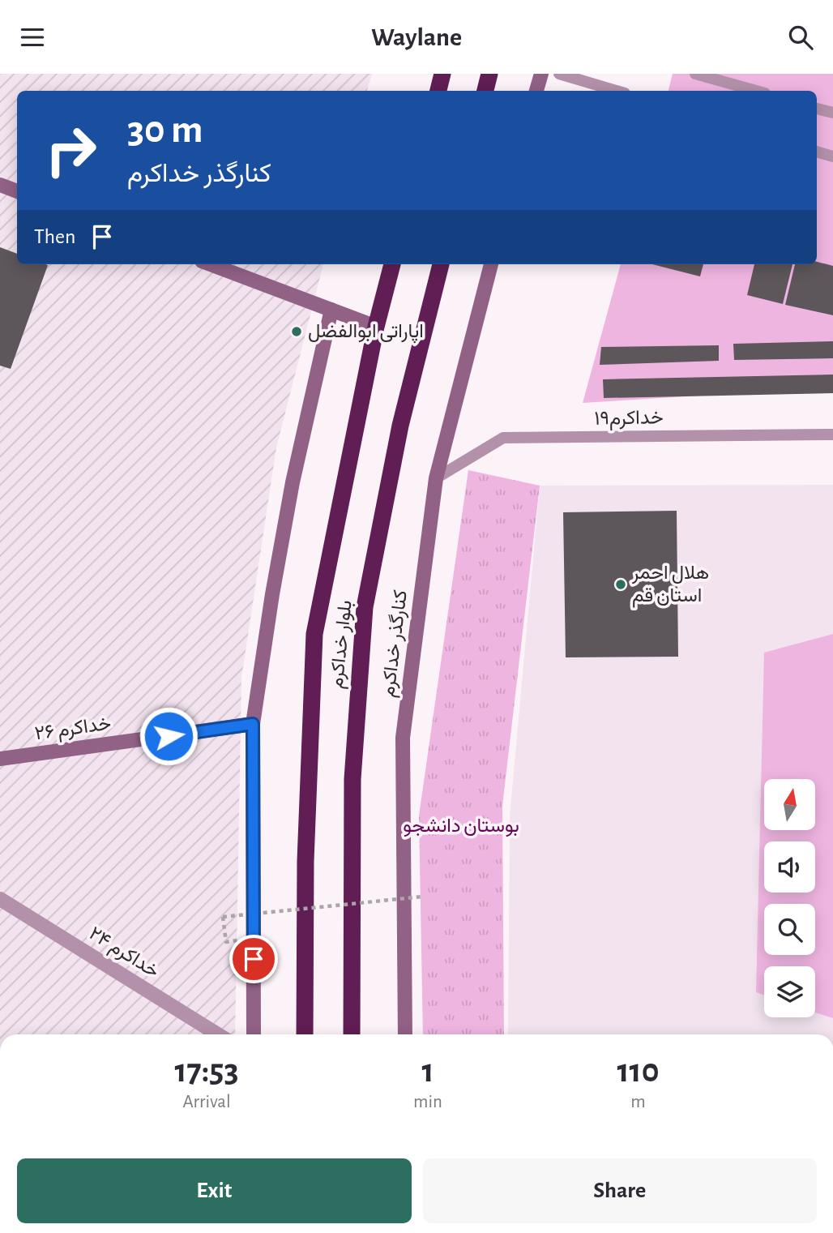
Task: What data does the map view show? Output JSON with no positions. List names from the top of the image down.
{
  "streets": {
    "highway": ["بلوار خداکرم"],
    "street": ["کنارگذر خداکرم", "۲۶ خداکرم", "۲۴ خداکرم"],
    "lane": ["۱۹خداکرم"]
  },
  "crossings": [
    ["۱۹خداکرم", "کنارگذر خداکرم"]
  ],
  "parks": ["بوستان دانشجو"],
  "places": ["اپاراتی ابوالفضل", "هلال احمر استان قم"],
  "north": "top",
  "page": {
    "header": "Waylane",
    "turn": ["30 m", "کنارگذر خداکرم"],
    "then": "Then",
    "eta": [
      "17:53",
      "Arrival",
      "1",
      "min",
      "110",
      "m"
    ],
    "buttons": ["Exit", "Share"]
  }
}
